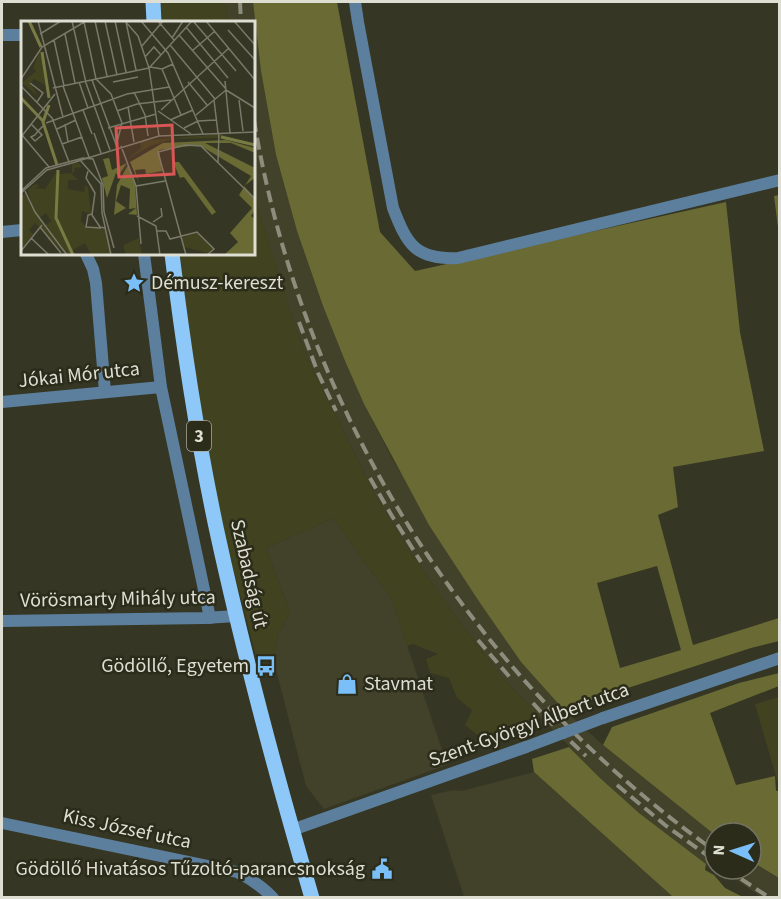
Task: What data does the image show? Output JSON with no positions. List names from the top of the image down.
{
  "streets": {
    "main road": ["3", "Szabadság út"],
    "street": [
      "Jókai Mór utca",
      "Vörösmarty Mihály utca",
      "Szent-Györgyi Albert utca",
      "Kiss József utca"
    ]
  },
  "crossings": [
    ["Szabadság út", "Vörösmarty Mihály utca"],
    ["Szabadság út", "Szent-Györgyi Albert utca"]
  ],
  "places": {
    "place": ["Démusz-kereszt"],
    "bus stop": ["Gödöllő, Egyetem"],
    "shop": ["Stavmat"],
    "public building": ["Gödöllő Hivatásos Tűzoltó-parancsnokság"]
  },
  "north": "left"
}
